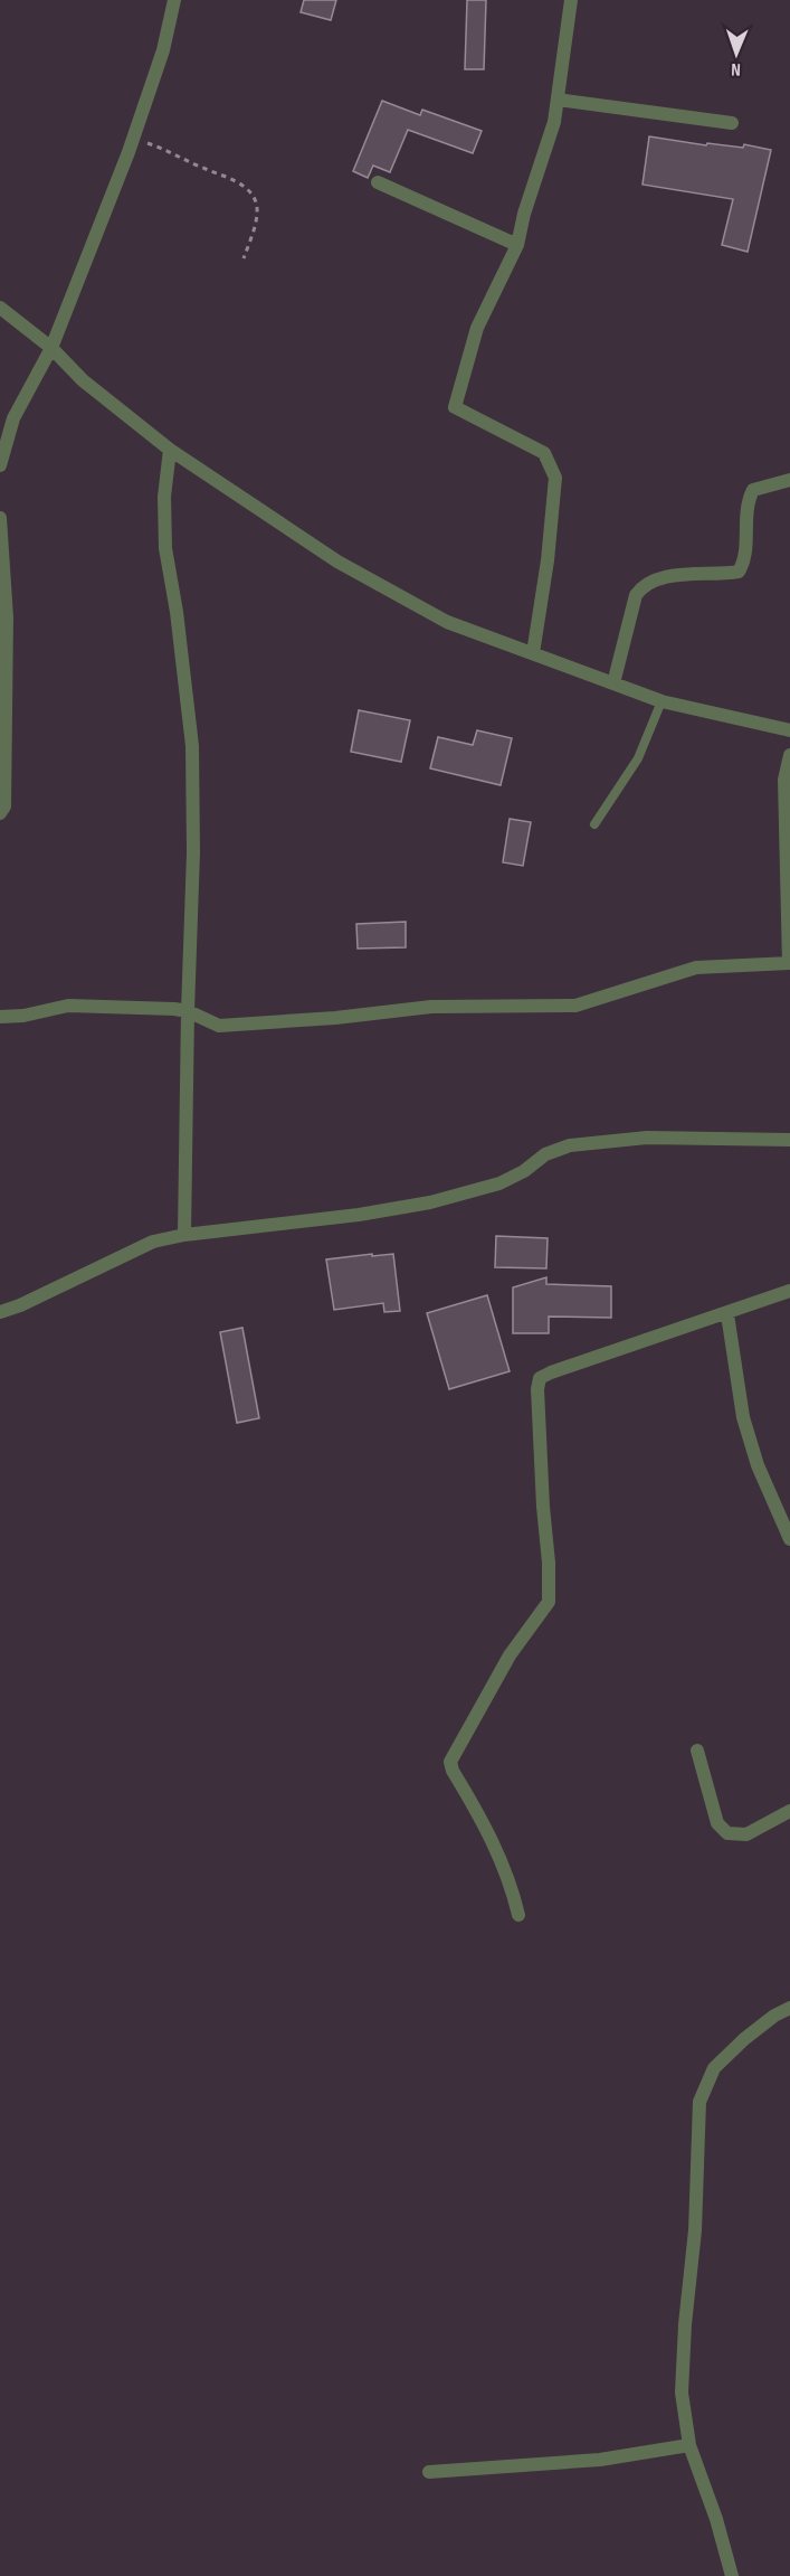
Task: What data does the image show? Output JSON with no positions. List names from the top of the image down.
{
  "north": "bottom"
}
